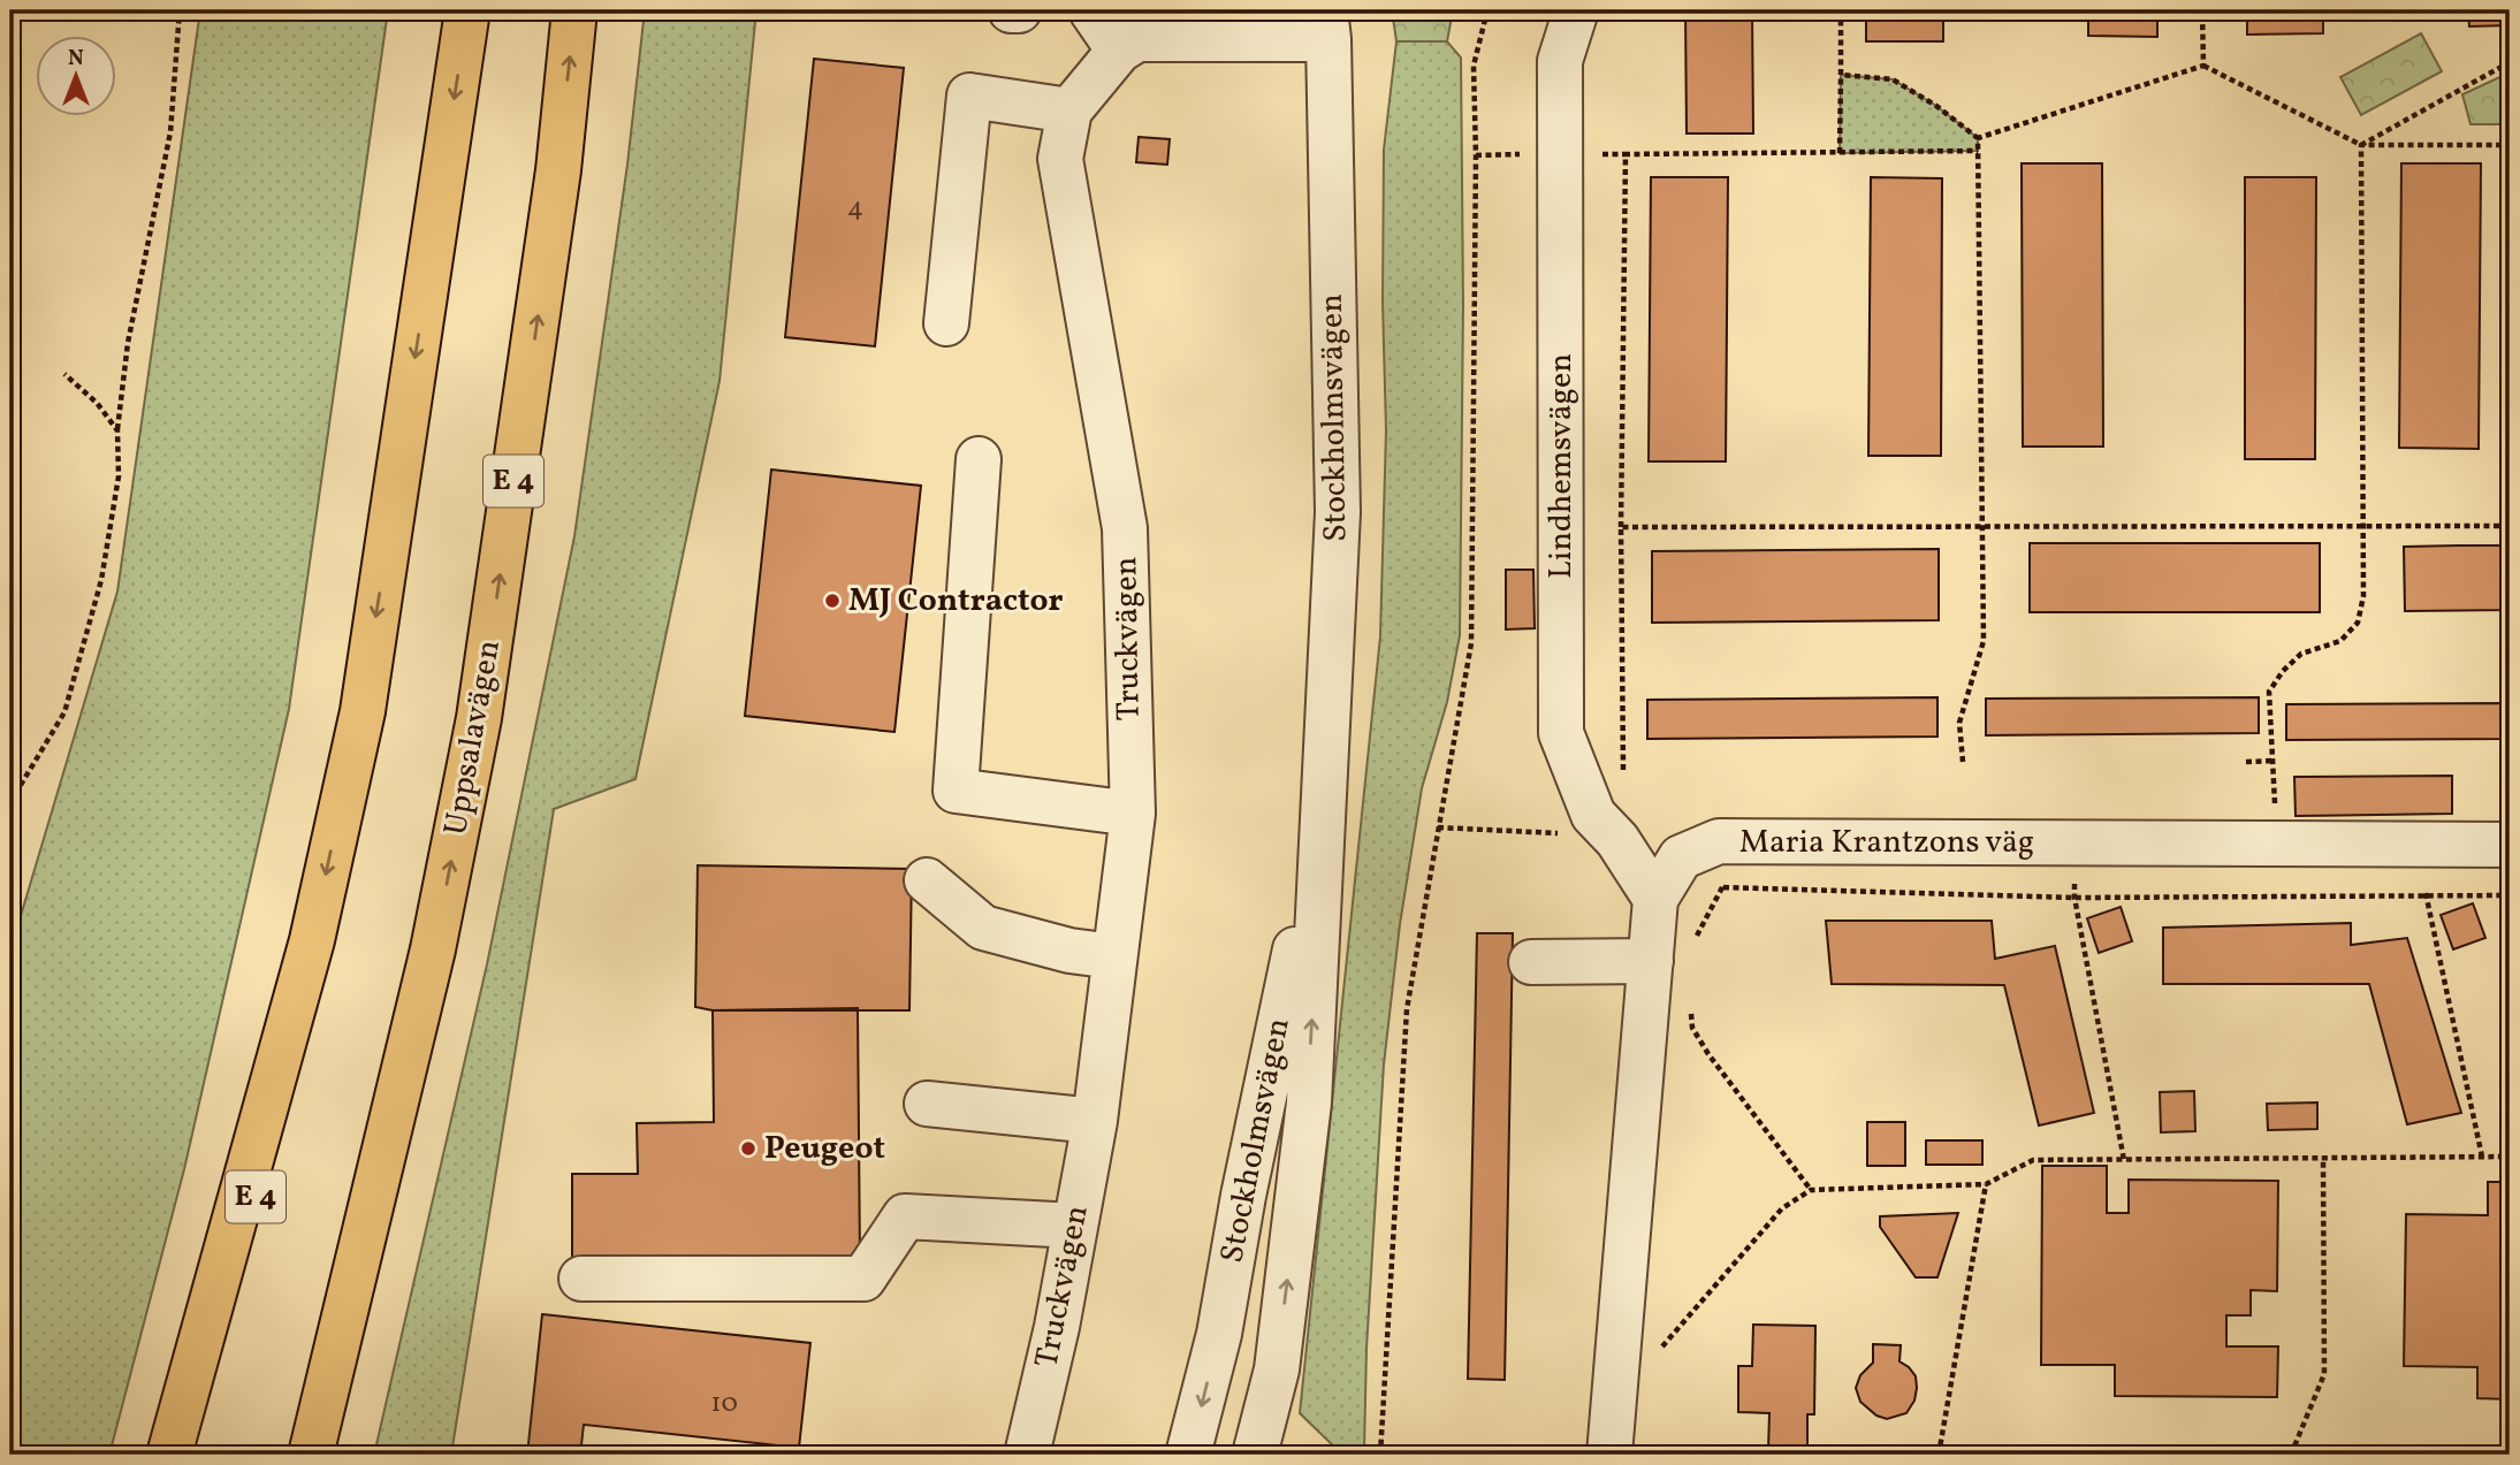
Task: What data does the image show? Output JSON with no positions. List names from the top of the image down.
{
  "streets": {
    "highway": ["E 4", "Uppsalavägen"],
    "street": [
      "Stockholmsvägen",
      "Lindhemsvägen",
      "Truckvägen",
      "Maria Krantzons väg"
    ]
  },
  "crossings": [
    ["Lindhemsvägen", "Maria Krantzons väg"]
  ],
  "places": ["MJ Contractor", "Peugeot"],
  "house_numbers": ["4", "10"],
  "north": "top"
}
